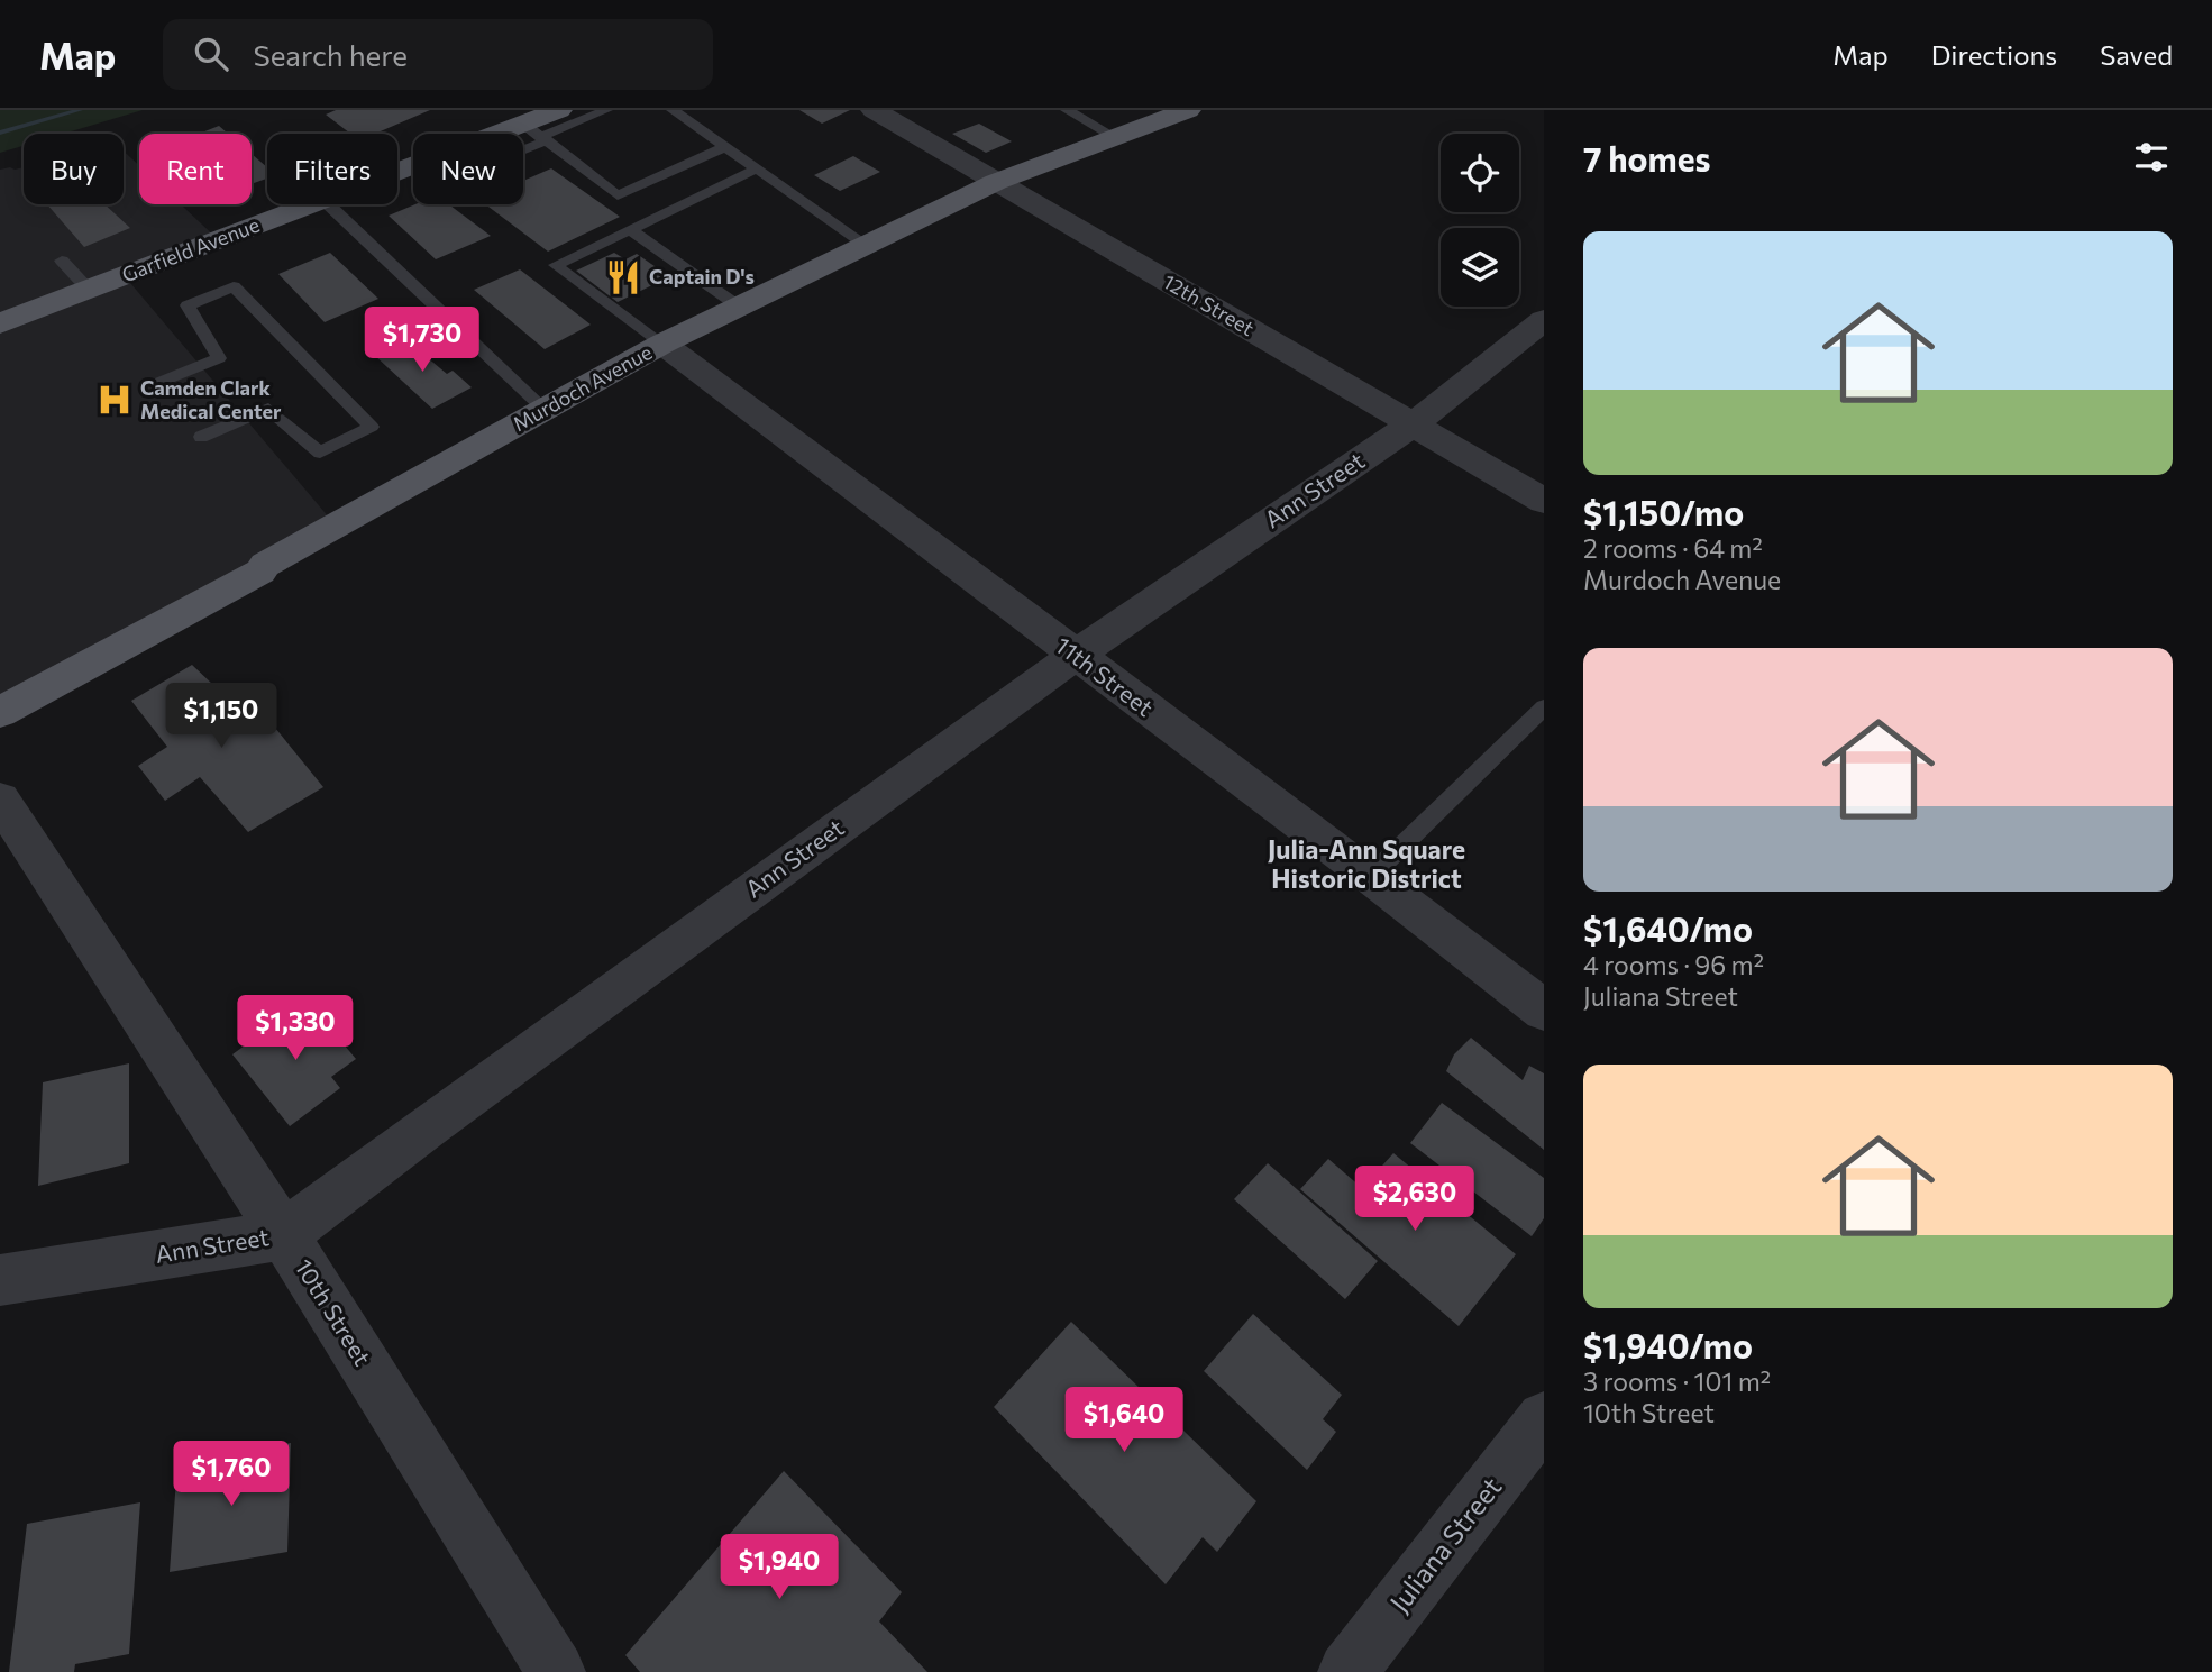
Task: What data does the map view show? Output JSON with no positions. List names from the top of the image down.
{
  "streets": {
    "main road": ["Garfield Avenue", "Murdoch Avenue"],
    "street": [
      "12th Street",
      "Ann Street",
      "11th Street",
      "10th Street",
      "Juliana Street"
    ]
  },
  "crossings": [
    ["12th Street", "Murdoch Avenue"],
    ["12th Street", "Ann Street"],
    ["Murdoch Avenue", "11th Street"],
    ["Ann Street", "11th Street"],
    ["Ann Street", "10th Street"]
  ],
  "districts": ["Julia-Ann Square Historic District"],
  "places": {
    "restaurant": ["Captain D's"],
    "hospital": ["Camden Clark Medical Center"]
  },
  "page": {
    "header": "Map",
    "search": "Search here",
    "nav": ["Map", "Directions", "Saved"],
    "heading": "7 homes",
    "chip": [
      "Buy",
      "Rent",
      "Filters",
      "New"
    ],
    "list": [
      {
        "name": "$1,150/mo",
        "note": "2 rooms · 64 m² · Murdoch Avenue"
      },
      {
        "name": "$1,640/mo",
        "note": "4 rooms · 96 m² · Juliana Street"
      },
      {
        "name": "$1,940/mo",
        "note": "3 rooms · 101 m² · 10th Street"
      }
    ],
    "price": [
      "$1,730",
      "$1,150",
      "$1,330",
      "$2,630",
      "$1,640",
      "$1,760",
      "$1,940"
    ]
  }
}
